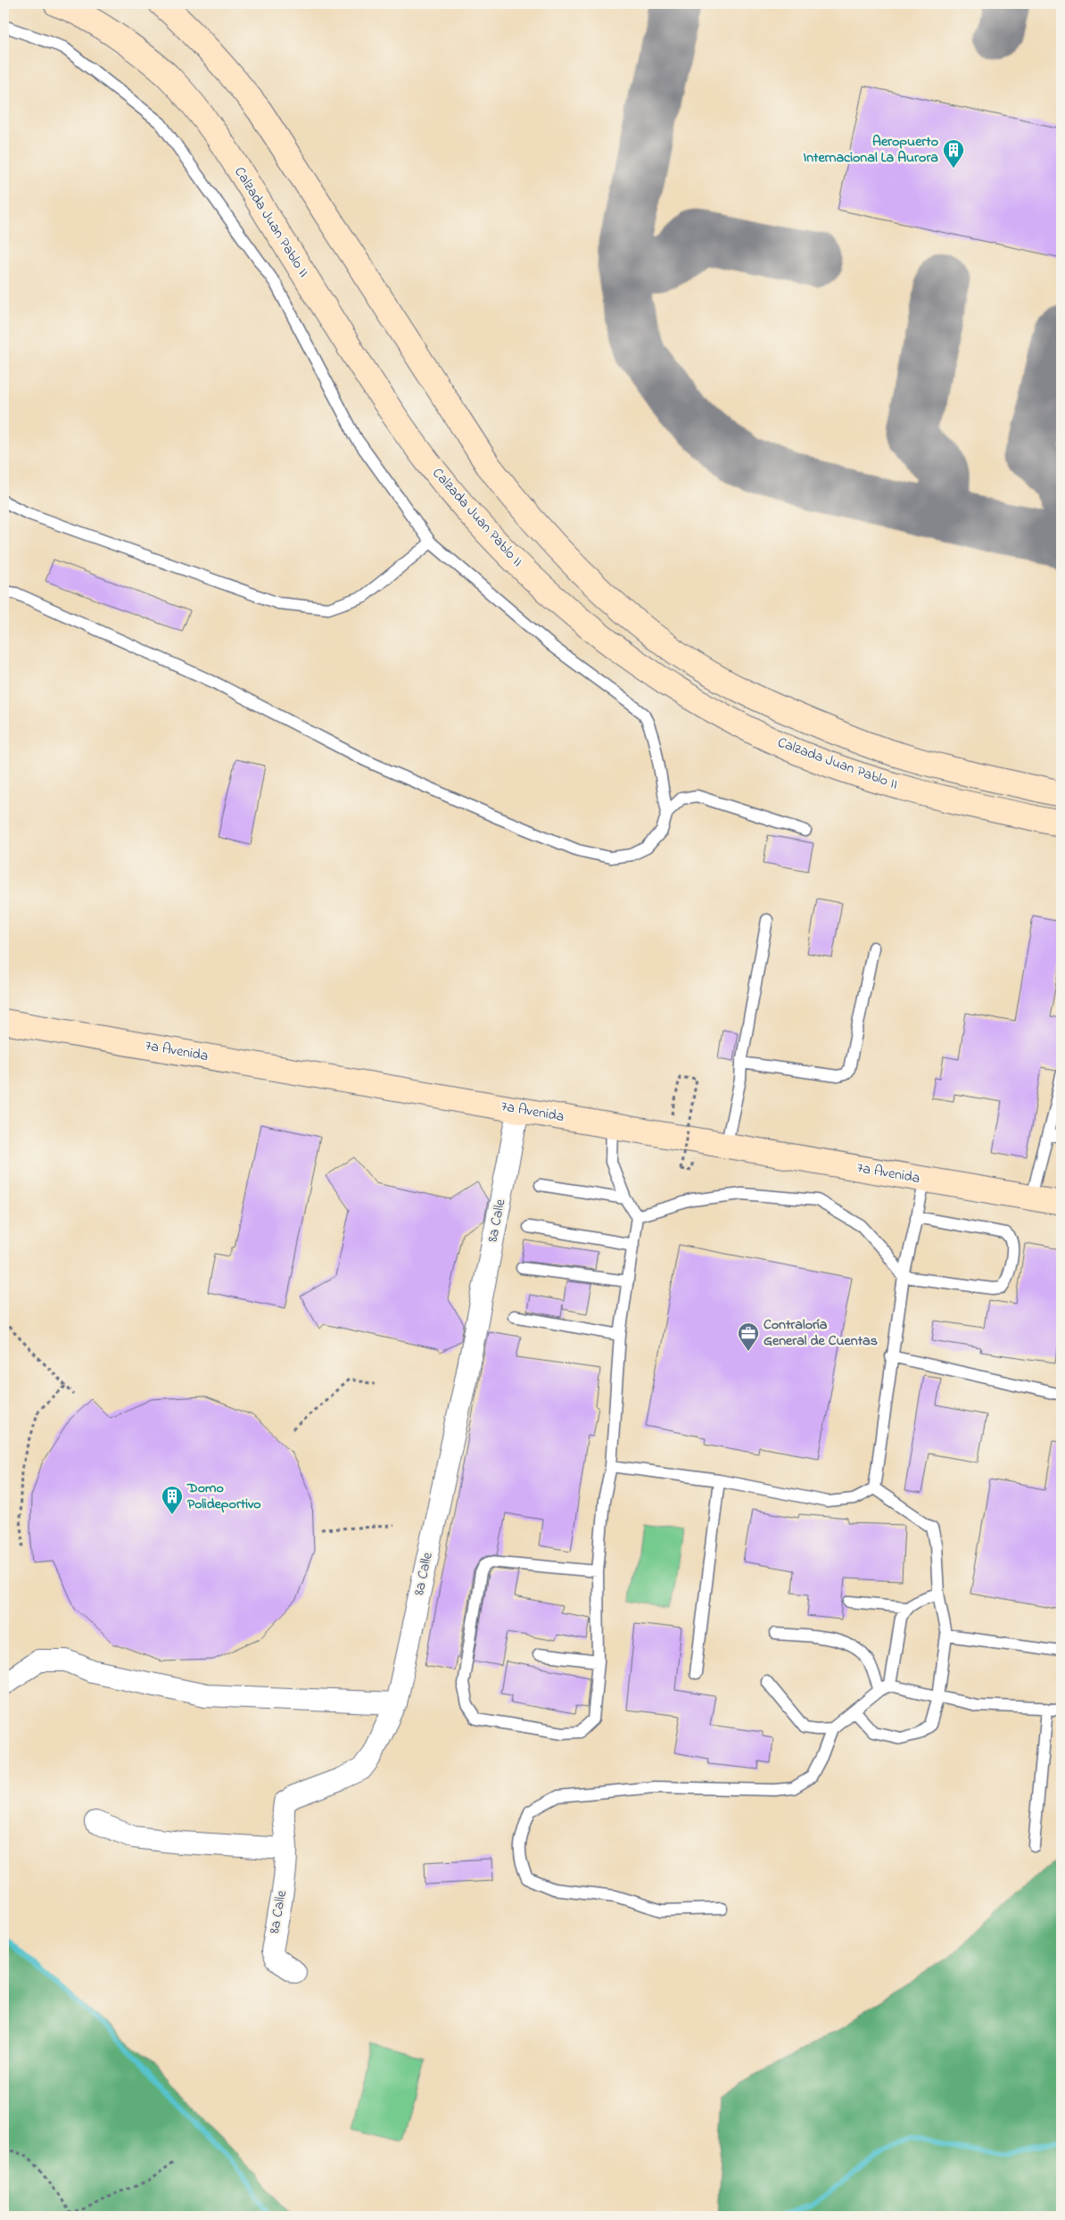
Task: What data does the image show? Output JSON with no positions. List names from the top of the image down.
{
  "streets": {
    "main road": ["Calzada Juan Pablo II", "7a Avenida"],
    "street": ["8a Calle"]
  },
  "crossings": [
    ["7a Avenida", "8a Calle"]
  ],
  "places": {
    "building": ["Aeropuerto Internacional La Aurora", "Domo Polideportivo"],
    "office": ["Contraloría General de Cuentas"]
  }
}
